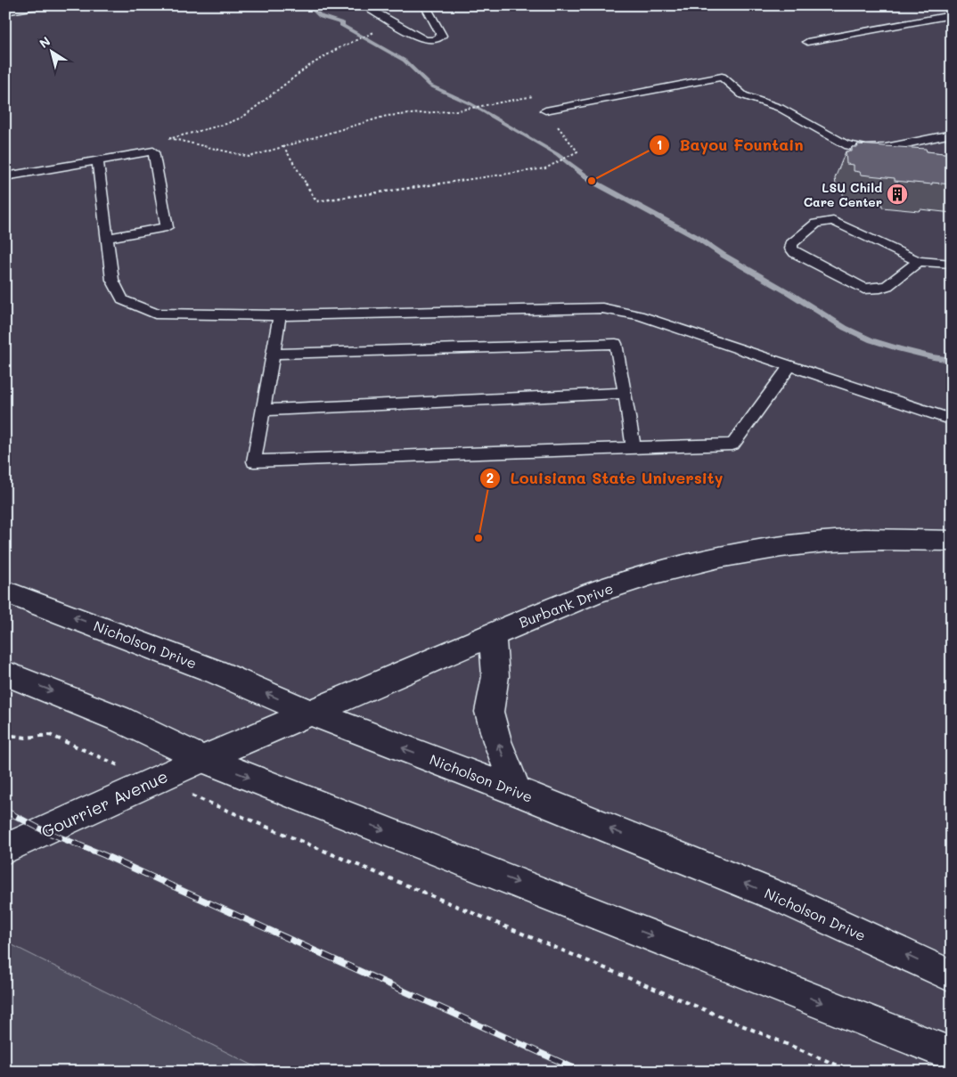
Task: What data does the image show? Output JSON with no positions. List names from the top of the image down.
{
  "streets": {
    "main road": ["Burbank Drive", "Nicholson Drive", "Gourrier Avenue"]
  },
  "crossings": [
    ["Burbank Drive", "Nicholson Drive"],
    ["Burbank Drive", "Gourrier Avenue"]
  ],
  "places": {
    "other": ["Bayou Fountain", "Louisiana State University"],
    "building": ["LSU Child Care Center"]
  },
  "north": "top left"
}
